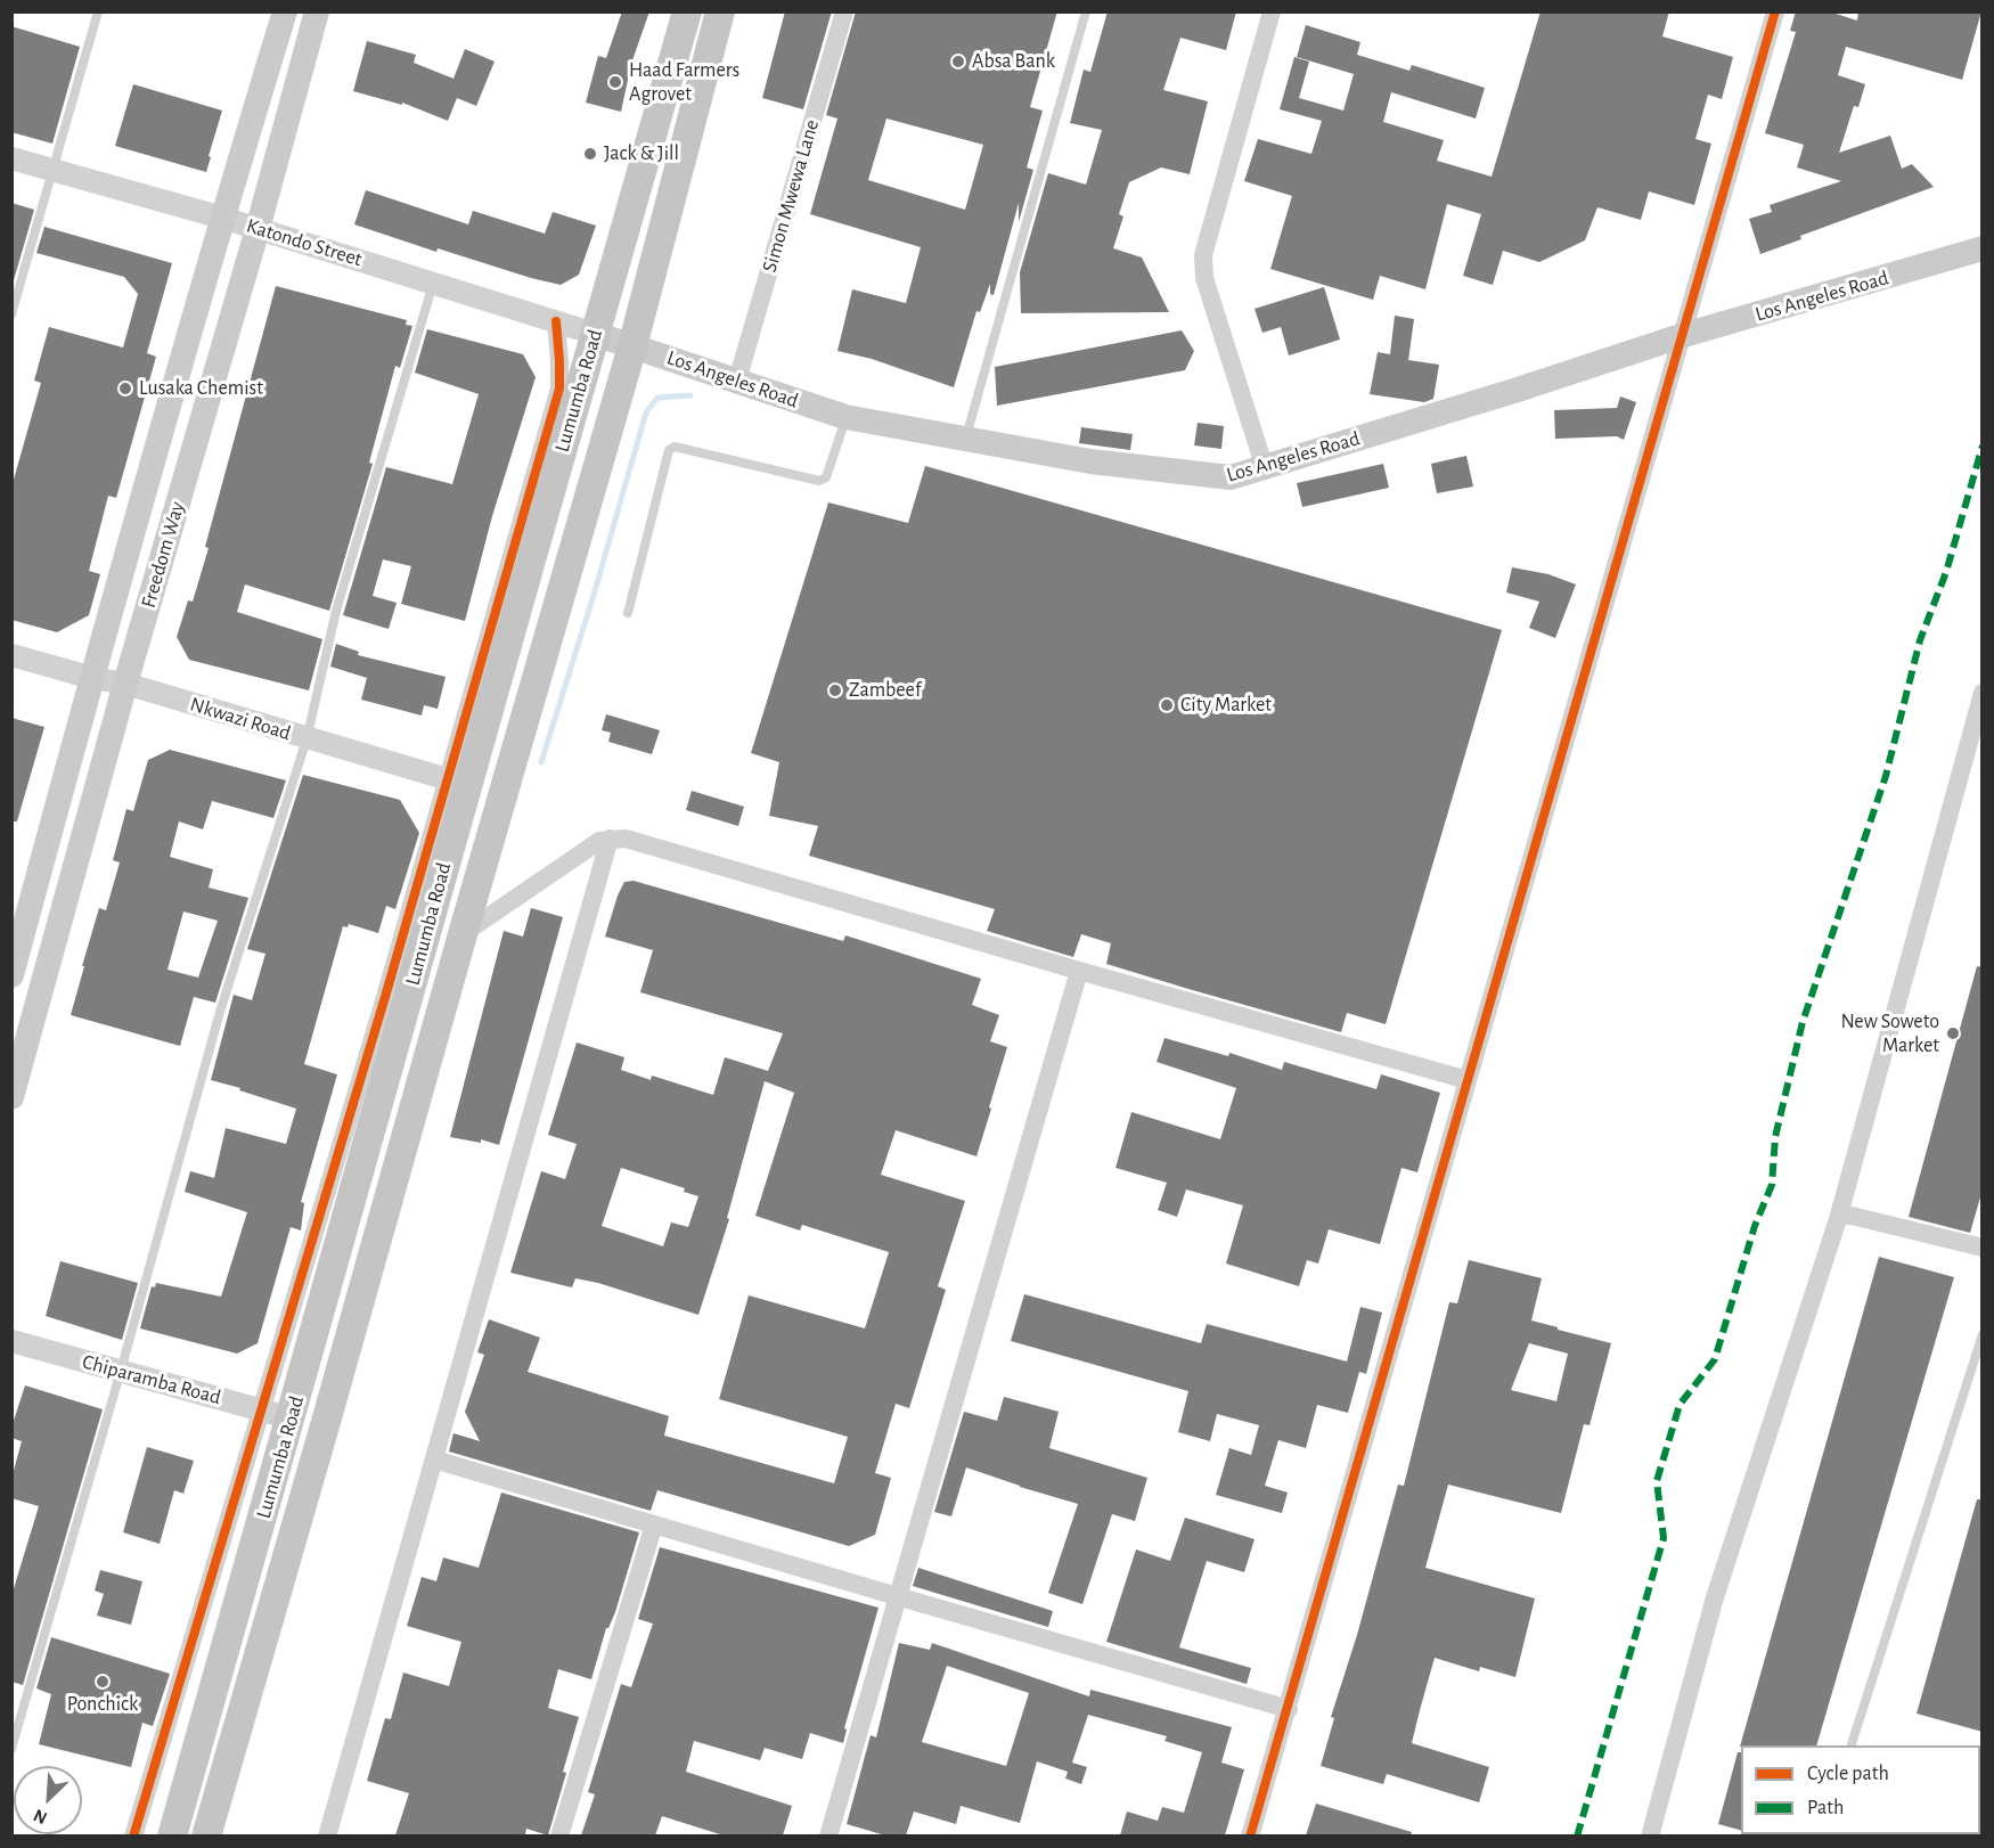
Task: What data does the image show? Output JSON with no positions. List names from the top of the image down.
{
  "streets": {
    "main road": ["Los Angeles Road", "Lumumba Road", "Freedom Way"],
    "street": [
      "Simon Mwewa Lane",
      "Katondo Street",
      "Nkwazi Road",
      "Chiparamba Road"
    ]
  },
  "crossings": [
    ["Simon Mwewa Lane", "Los Angeles Road"],
    ["Katondo Street", "Los Angeles Road"],
    ["Katondo Street", "Lumumba Road"],
    ["Katondo Street", "Freedom Way"],
    ["Los Angeles Road", "Lumumba Road"],
    ["Lumumba Road", "Nkwazi Road"],
    ["Lumumba Road", "Chiparamba Road"],
    ["Freedom Way", "Nkwazi Road"]
  ],
  "places": [
    "Absa Bank",
    "Haad Farmers Agrovet",
    "Jack & Jill",
    "Lusaka Chemist",
    "Zambeef",
    "City Market",
    "New Soweto Market",
    "Ponchick"
  ],
  "legend": ["Cycle path", "Path"],
  "north": "bottom left"
}
